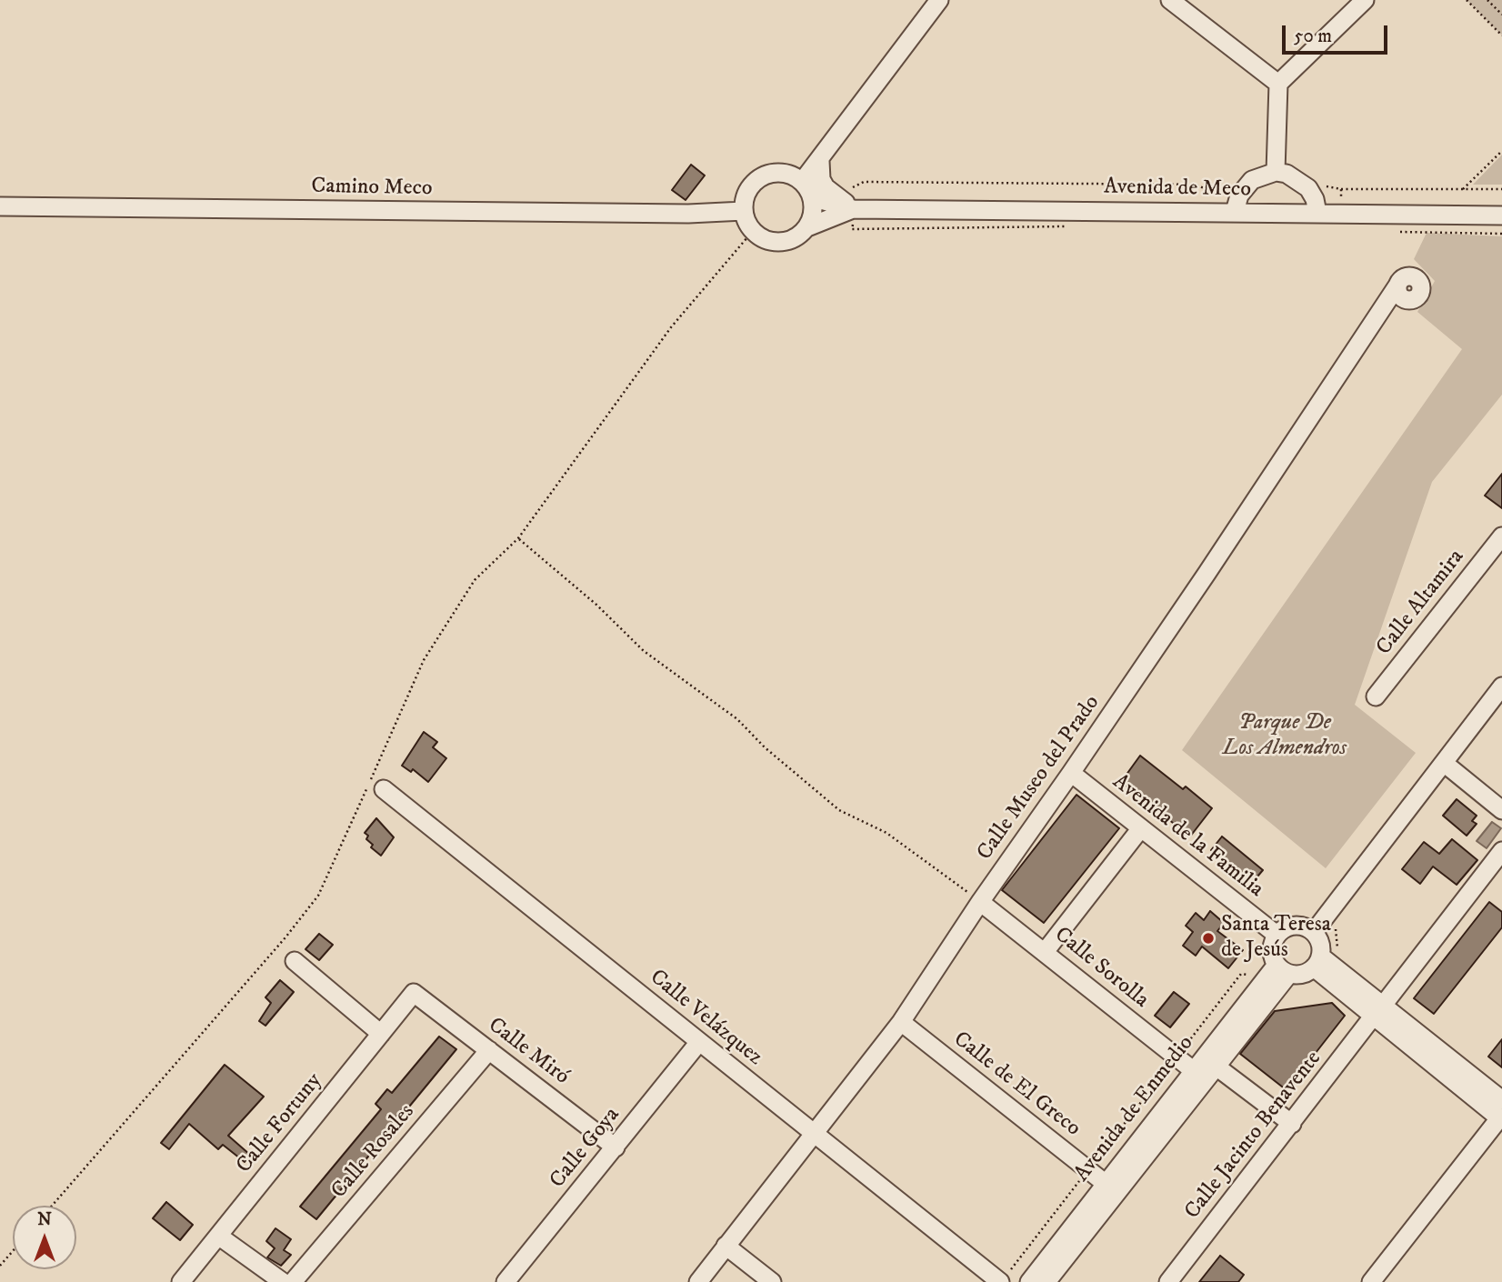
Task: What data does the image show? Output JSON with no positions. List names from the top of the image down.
{
  "streets": {
    "street": [
      "Camino Meco",
      "Avenida de Meco",
      "Calle Altamira",
      "Calle Museo del Prado",
      "Avenida de la Familia",
      "Calle Sorolla",
      "Calle Velázquez",
      "Calle Miró",
      "Calle de El Greco",
      "Avenida de Enmedio",
      "Calle Fortuny",
      "Calle Jacinto Benavente",
      "Calle Goya",
      "Calle Rosales"
    ]
  },
  "crossings": [
    ["Camino Meco", "Avenida de Meco"],
    ["Calle Museo del Prado", "Avenida de la Familia"],
    ["Calle Museo del Prado", "Calle Sorolla"],
    ["Calle Museo del Prado", "Calle Velázquez"],
    ["Calle Museo del Prado", "Calle de El Greco"],
    ["Avenida de la Familia", "Avenida de Enmedio"],
    ["Calle Sorolla", "Avenida de Enmedio"],
    ["Calle Velázquez", "Calle Goya"],
    ["Calle Miró", "Calle Fortuny"],
    ["Calle Miró", "Calle Goya"],
    ["Calle Miró", "Calle Rosales"],
    ["Calle de El Greco", "Avenida de Enmedio"]
  ],
  "parks": ["Parque De Los Almendros"],
  "places": ["Santa Teresa de Jesús"],
  "scale_bar": "50 m",
  "north": "top"
}
